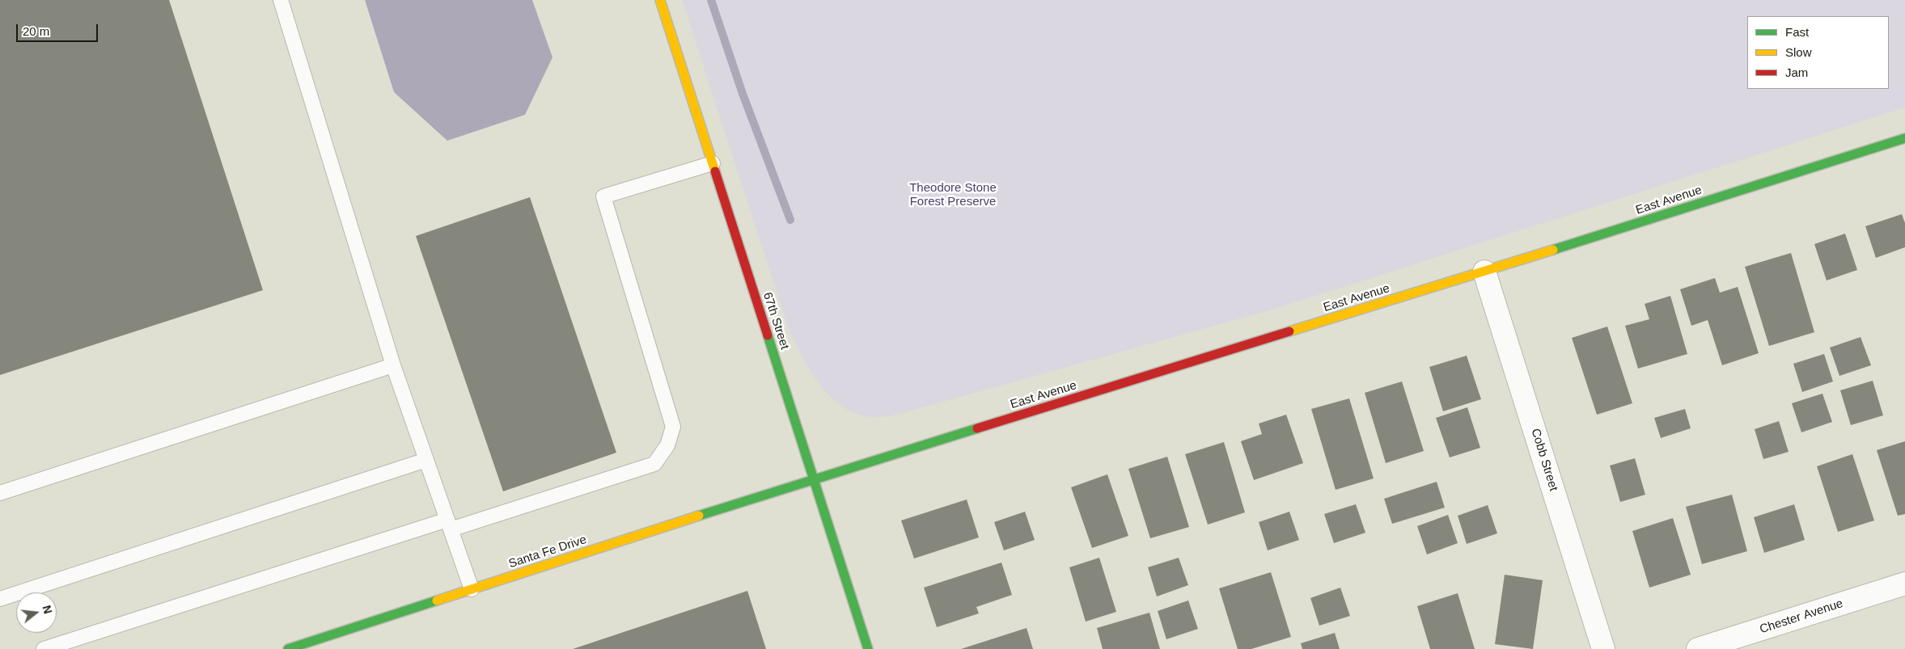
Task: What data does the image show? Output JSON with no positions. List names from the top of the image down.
{
  "streets": {
    "street": [
      "East Avenue",
      "67th Street",
      "Cobb Street",
      "Santa Fe Drive",
      "Chester Avenue"
    ]
  },
  "crossings": [
    ["East Avenue", "67th Street"],
    ["East Avenue", "Cobb Street"],
    ["East Avenue", "Santa Fe Drive"],
    ["67th Street", "Santa Fe Drive"]
  ],
  "parks": ["Theodore Stone Forest Preserve"],
  "legend": ["Fast", "Slow", "Jam"],
  "scale_bar": "20 m",
  "north": "right"
}
